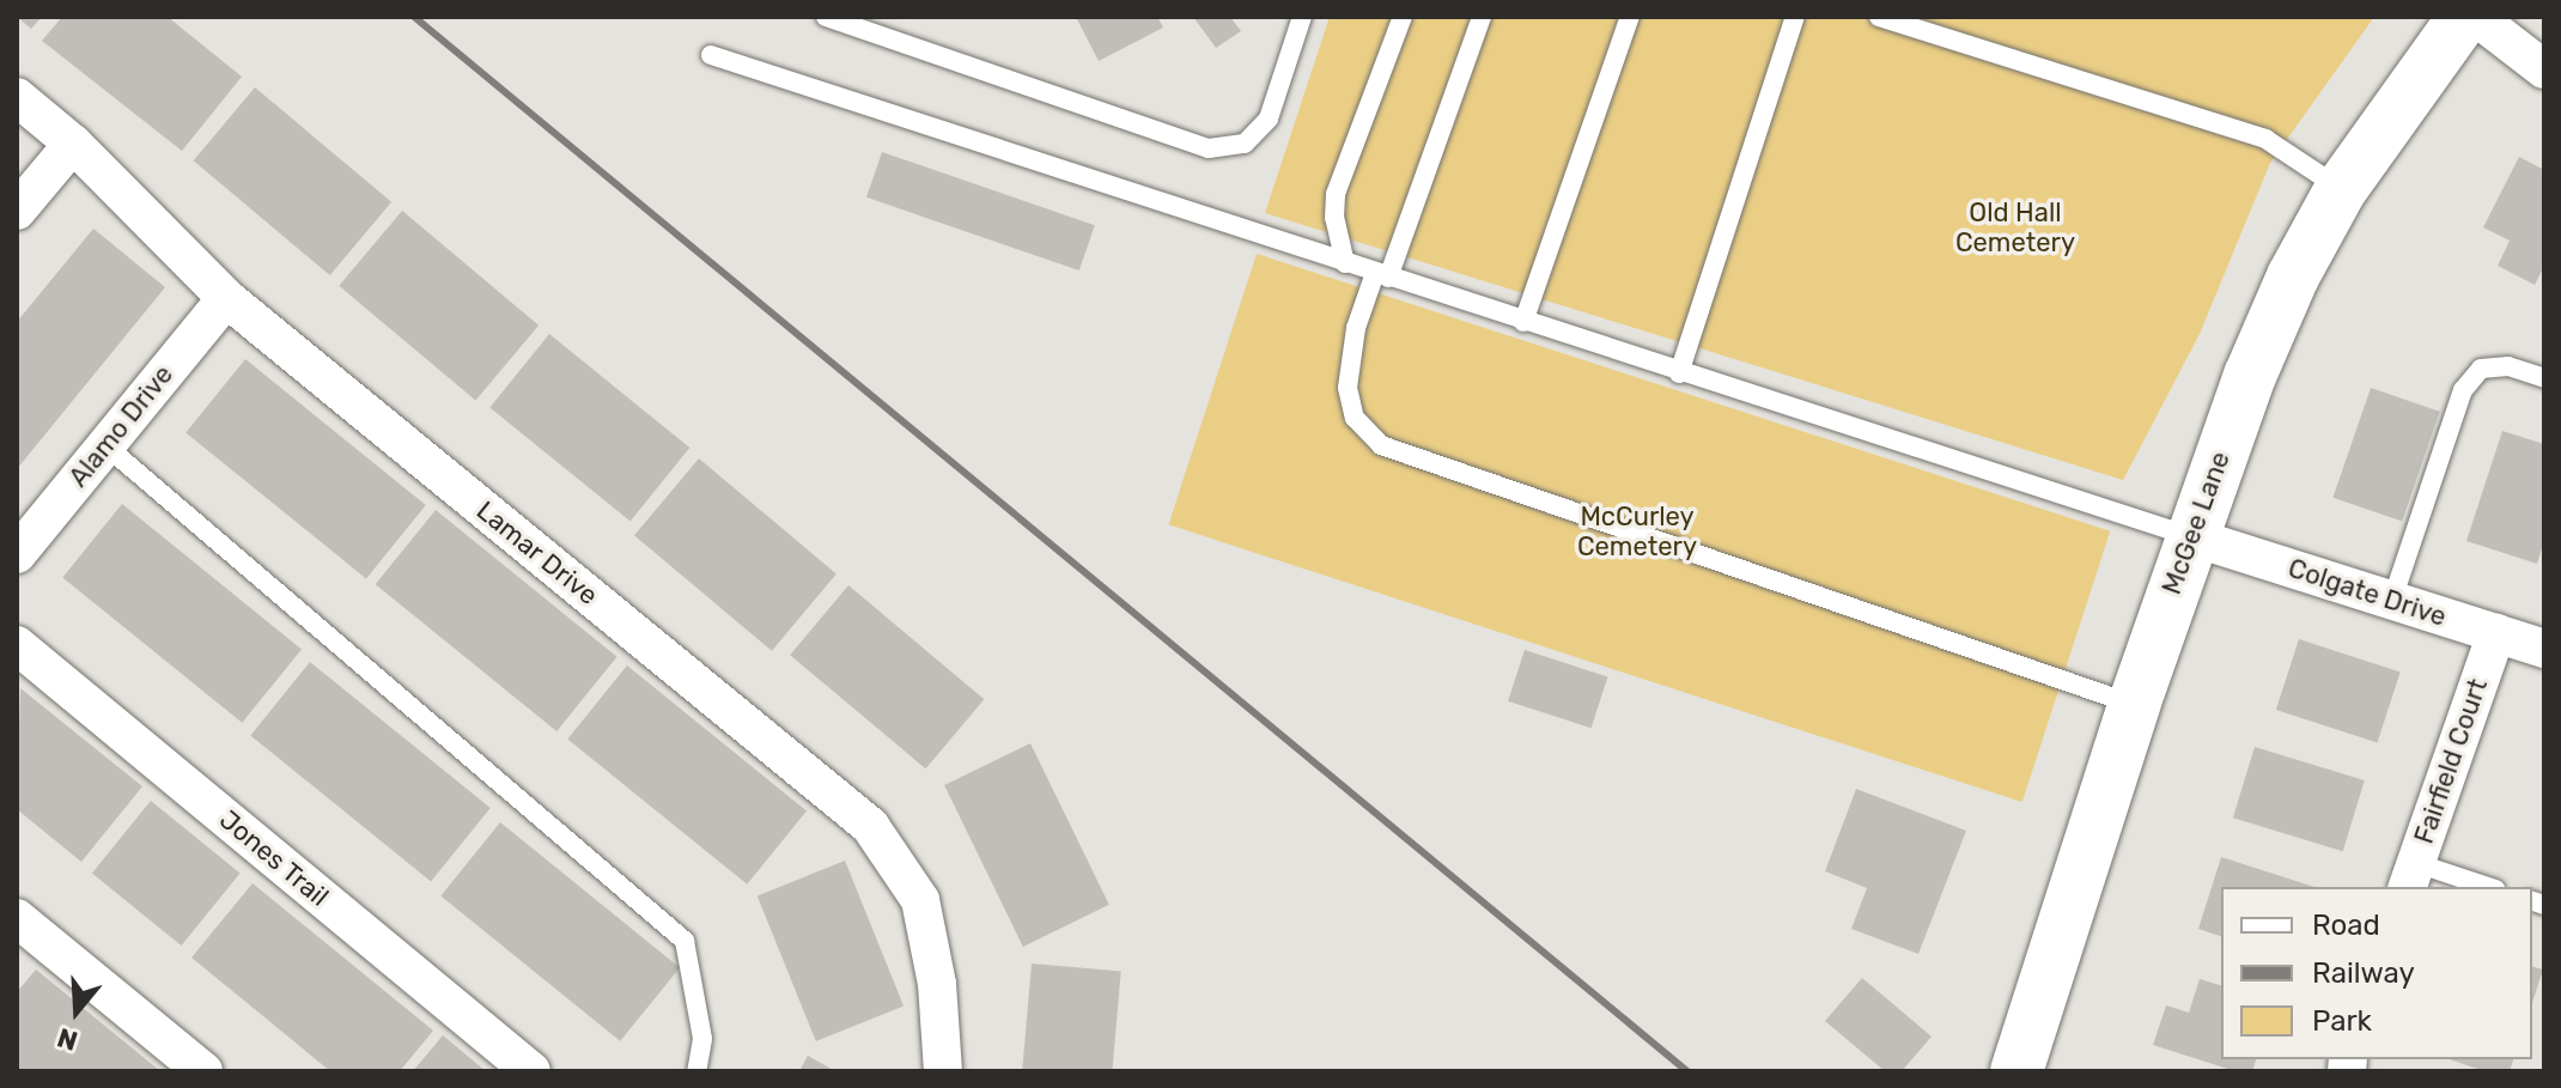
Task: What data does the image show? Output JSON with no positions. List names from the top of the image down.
{
  "streets": {
    "street": [
      "Alamo Drive",
      "McGee Lane",
      "Lamar Drive",
      "Colgate Drive",
      "Fairfield Court",
      "Jones Trail"
    ]
  },
  "crossings": [
    ["Alamo Drive", "Lamar Drive"],
    ["McGee Lane", "Colgate Drive"],
    ["Colgate Drive", "Fairfield Court"]
  ],
  "parks": ["Old Hall Cemetery", "McCurley Cemetery"],
  "legend": ["Road", "Railway", "Park"],
  "north": "bottom"
}
